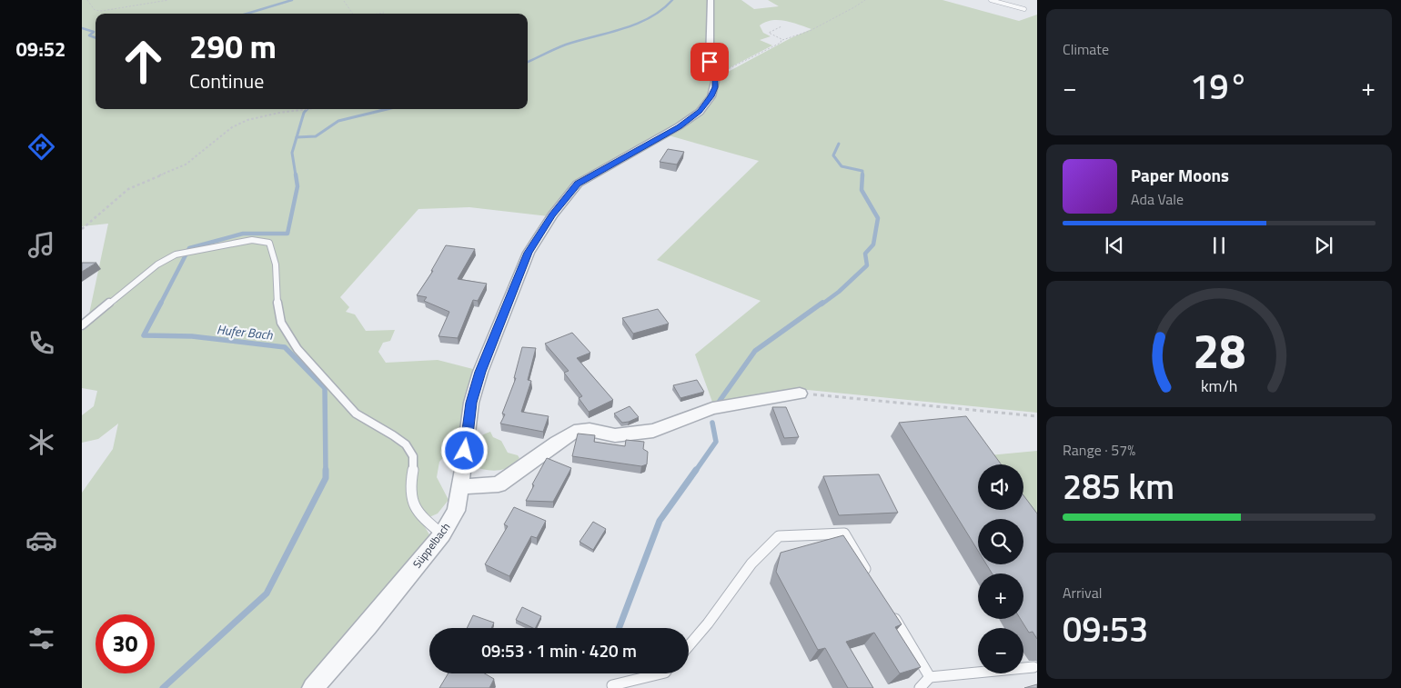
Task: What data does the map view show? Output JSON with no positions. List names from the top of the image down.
{
  "streets": {
    "street": ["Süppelbach"]
  },
  "water": ["Hufer Bach"],
  "page": {
    "tabs": "09:52",
    "tile": [
      "Climate",
      ["Range · 57%", "285 km"],
      ["Arrival", "09:53"]
    ],
    "turn": ["290 m", "Continue"],
    "heat": ["−", "19°", "+"],
    "song": ["Paper Moons", "Ada Vale"],
    "map_buttons": ["+", "−"],
    "limit": "30",
    "trip": "09:53 · 1 min · 420 m",
    "gauge": ["28", "km/h"]
  }
}
